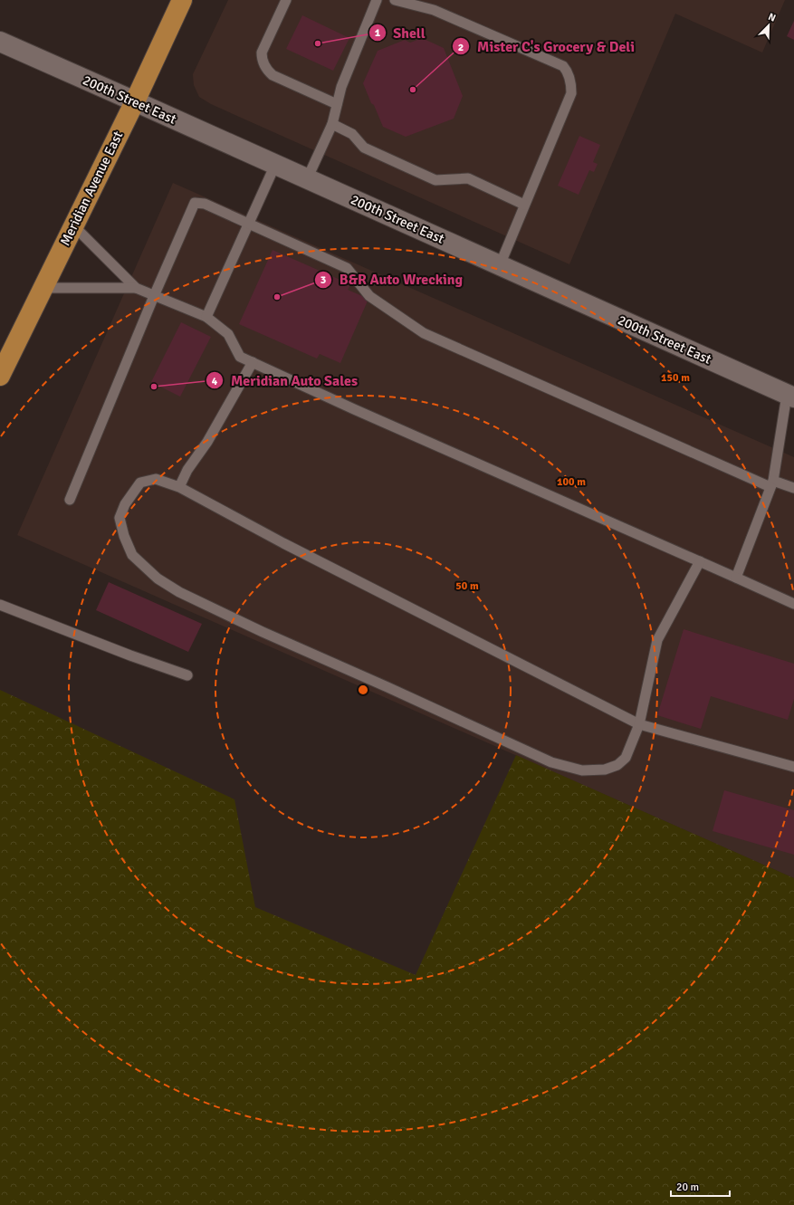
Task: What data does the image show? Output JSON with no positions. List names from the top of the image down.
{
  "streets": {
    "main road": ["Meridian Avenue East"],
    "street": ["200th Street East"]
  },
  "crossings": [
    ["200th Street East", "Meridian Avenue East"]
  ],
  "places": [
    "Shell",
    "Mister C's Grocery & Deli",
    "B&R Auto Wrecking",
    "Meridian Auto Sales"
  ],
  "scale_bar": "20 m",
  "north": "top right",
  "rings": ["150 m", "100 m", "50 m"]
}
